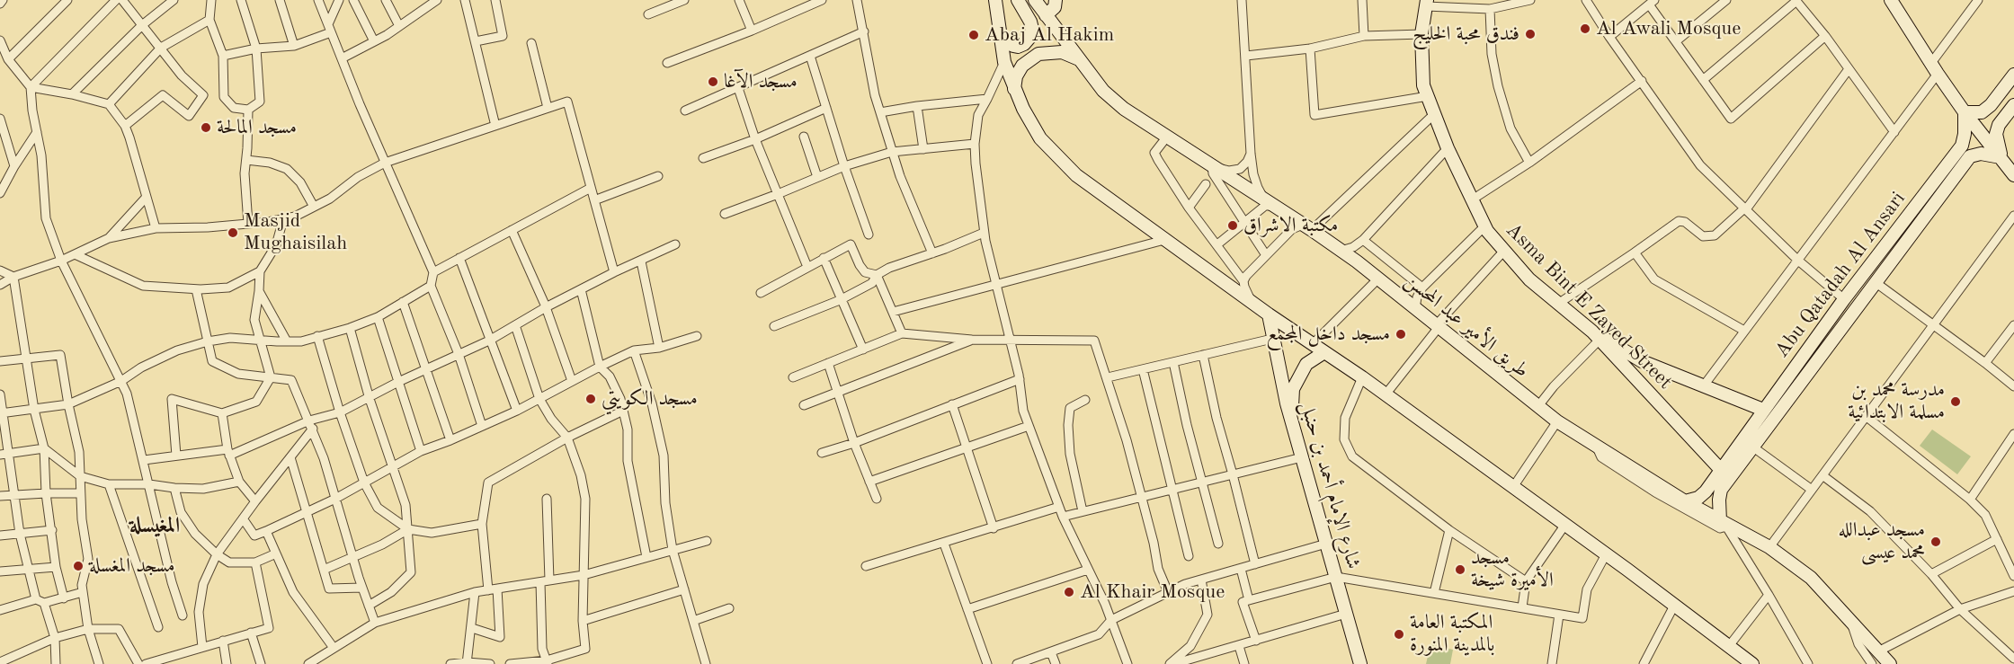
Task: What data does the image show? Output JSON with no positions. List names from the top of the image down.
{
  "streets": {
    "main road": [
      "Abu Qatadah Al Ansari",
      "Asma Bint E Zayed Street",
      "طريق الأمير عبد المحسن",
      "شارع الإمام أحمد بن حنبل"
    ]
  },
  "crossings": [
    ["Abu Qatadah Al Ansari", "Asma Bint E Zayed Street"],
    ["Abu Qatadah Al Ansari", "طريق الأمير عبد المحسن"]
  ],
  "districts": ["المغيسلة"],
  "places": [
    "Al Awali Mosque",
    "فندق محبة الخليج",
    "Abaj Al Hakim",
    "مسجد الآغا",
    "مسجد المالحة",
    "مكتبة الاشراق",
    "Masjid Mughaisilah",
    "مسجد داخل المجمع",
    "مسجد الكويتي",
    "مدرسة محمد بن مسلمة الابتدائية",
    "مسجد عبدالله محمد عيسى",
    "مسجد المغسلة",
    "مسجد الأميرة شيخة",
    "Al Khair Mosque",
    "المكتبة العامة بالمدينة المنورة"
  ]
}
